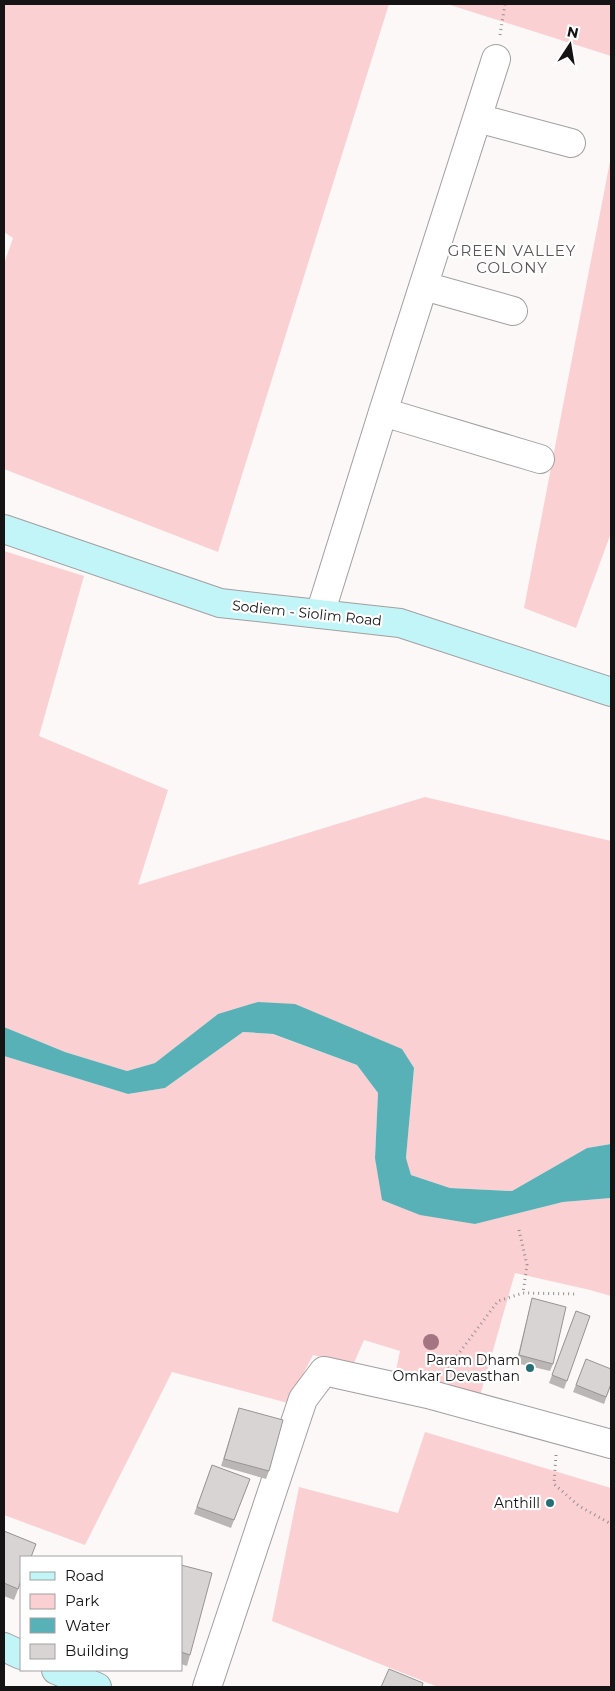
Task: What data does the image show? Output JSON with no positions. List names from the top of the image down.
{
  "streets": {
    "main road": ["Sodiem - Siolim Road"]
  },
  "districts": ["GREEN VALLEY COLONY"],
  "places": ["Param Dham Omkar Devasthan", "Anthill"],
  "legend": [
    "Road",
    "Park",
    "Water",
    "Building"
  ],
  "north": "top"
}
